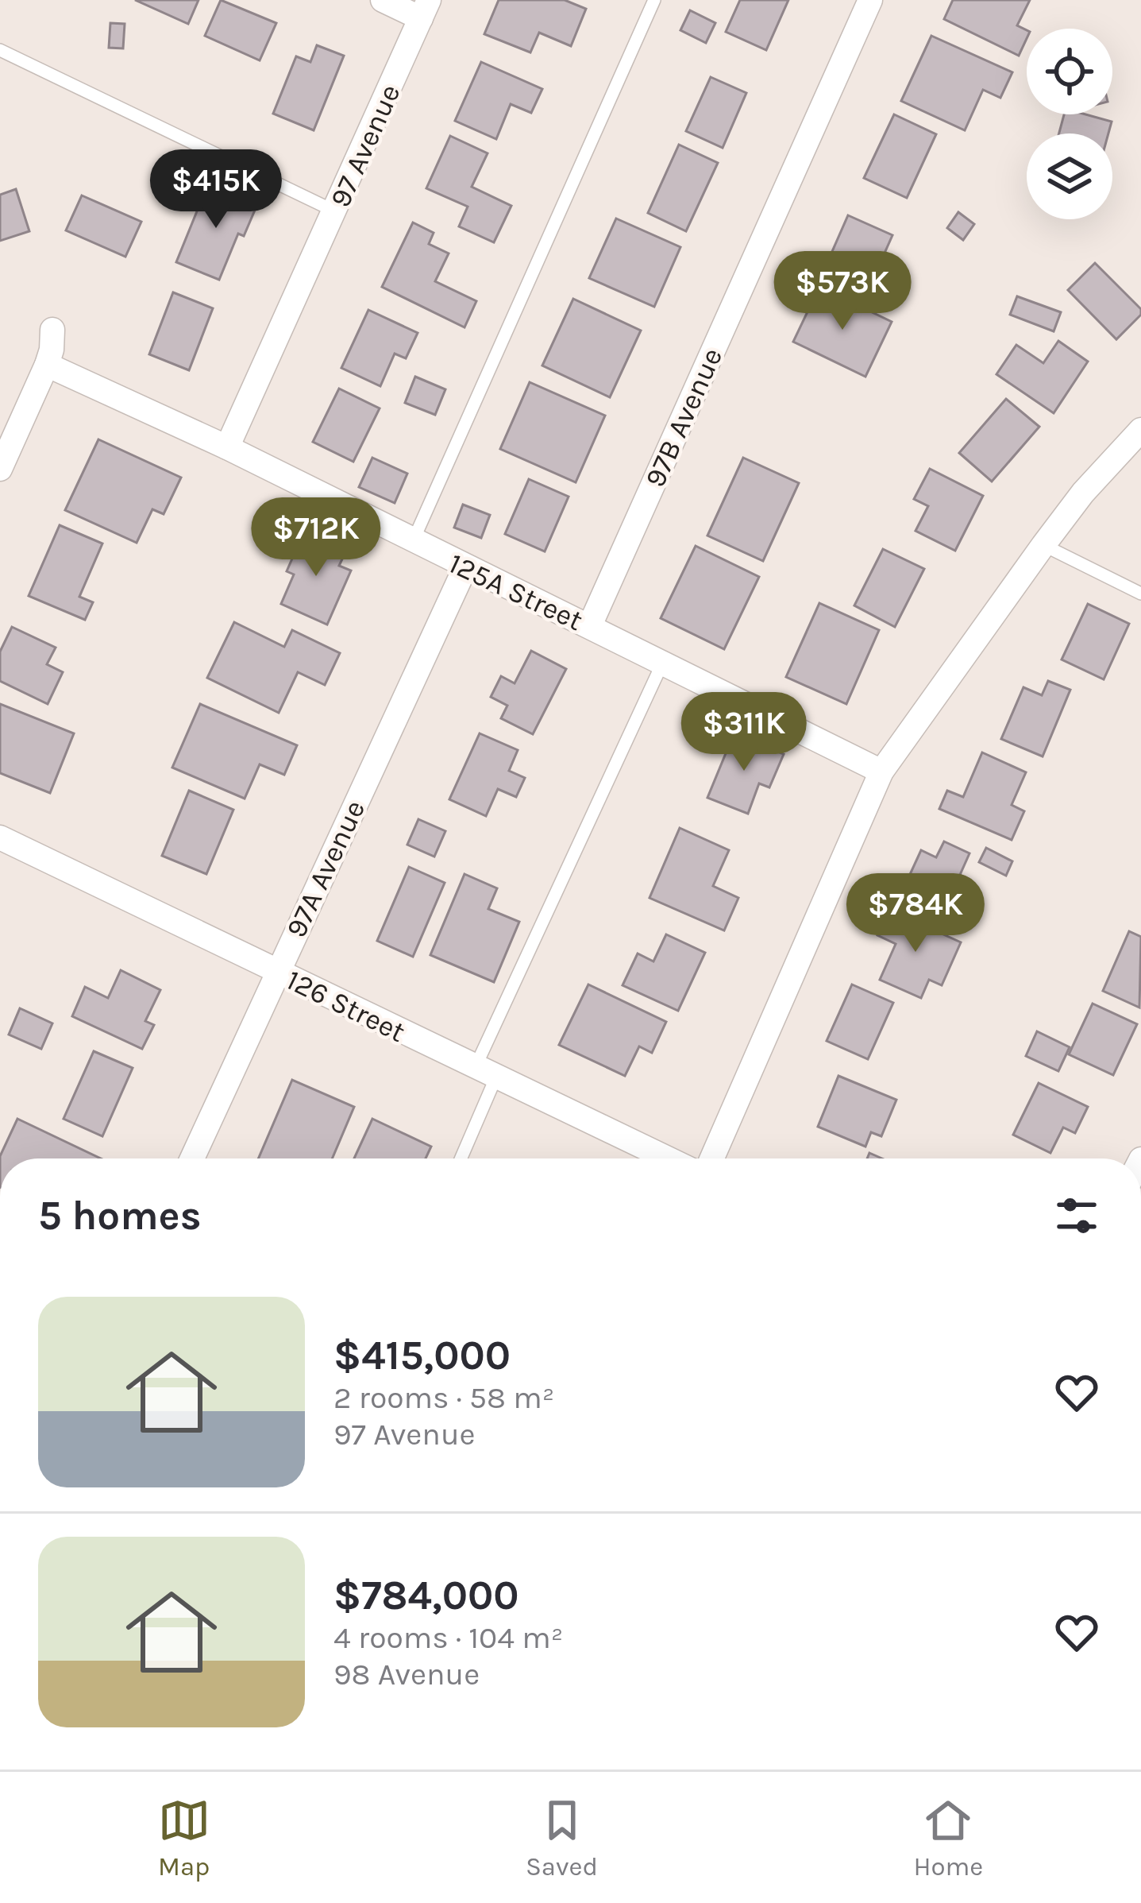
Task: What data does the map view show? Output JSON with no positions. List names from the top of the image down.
{
  "streets": {
    "street": [
      "97 Avenue",
      "97B Avenue",
      "125A Street",
      "97A Avenue",
      "126 Street"
    ]
  },
  "crossings": [
    ["97 Avenue", "125A Street"],
    ["97B Avenue", "125A Street"],
    ["125A Street", "97A Avenue"],
    ["97A Avenue", "126 Street"]
  ],
  "page": {
    "price": [
      "$415K",
      "$573K",
      "$712K",
      "$311K",
      "$784K"
    ],
    "heading": "5 homes",
    "list": [
      {
        "name": "$415,000",
        "note": "2 rooms · 58 m² · 97 Avenue"
      },
      {
        "name": "$784,000",
        "note": "4 rooms · 104 m² · 98 Avenue"
      }
    ],
    "tabs": ["Map", "Saved", "Home"]
  }
}
